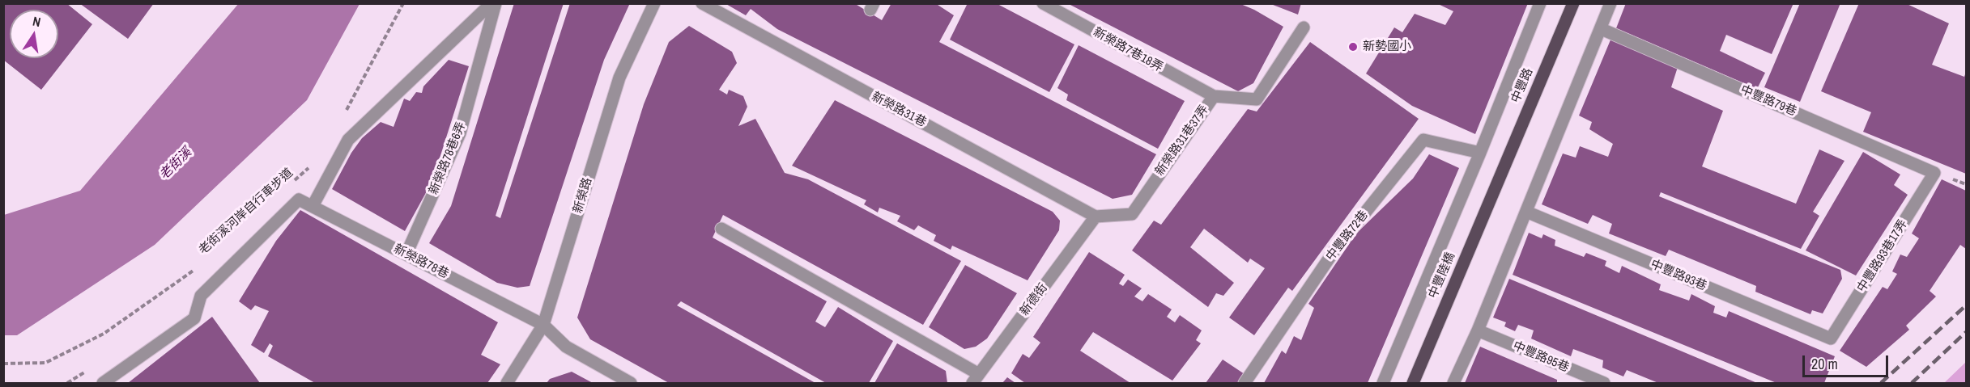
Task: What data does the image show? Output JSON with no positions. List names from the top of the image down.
{
  "streets": {
    "main road": ["中豐路", "中豐陸橋"],
    "street": [
      "新榮路7巷18弄",
      "中豐路79巷",
      "新榮路31巷",
      "新榮路31巷37弄",
      "新榮路78巷6弄",
      "新榮路",
      "中豐路72巷",
      "中豐路93巷17弄",
      "新榮路78巷",
      "中豐路93巷",
      "新德街",
      "中豐路95巷"
    ],
    "path": ["老街溪河岸自行車步道"]
  },
  "crossings": [
    ["新榮路7巷18弄", "新榮路31巷37弄"],
    ["中豐路", "中豐陸橋"],
    ["中豐路79巷", "中豐路93巷17弄"],
    ["新榮路31巷", "新榮路31巷37弄"],
    ["新榮路31巷", "新德街"],
    ["新榮路31巷37弄", "新德街"],
    ["新榮路78巷6弄", "新榮路78巷"],
    ["新榮路", "新榮路78巷"],
    ["中豐路93巷17弄", "中豐路93巷"]
  ],
  "water": ["老街溪"],
  "places": ["新勢國小"],
  "scale_bar": "20 m",
  "north": "top"
}
